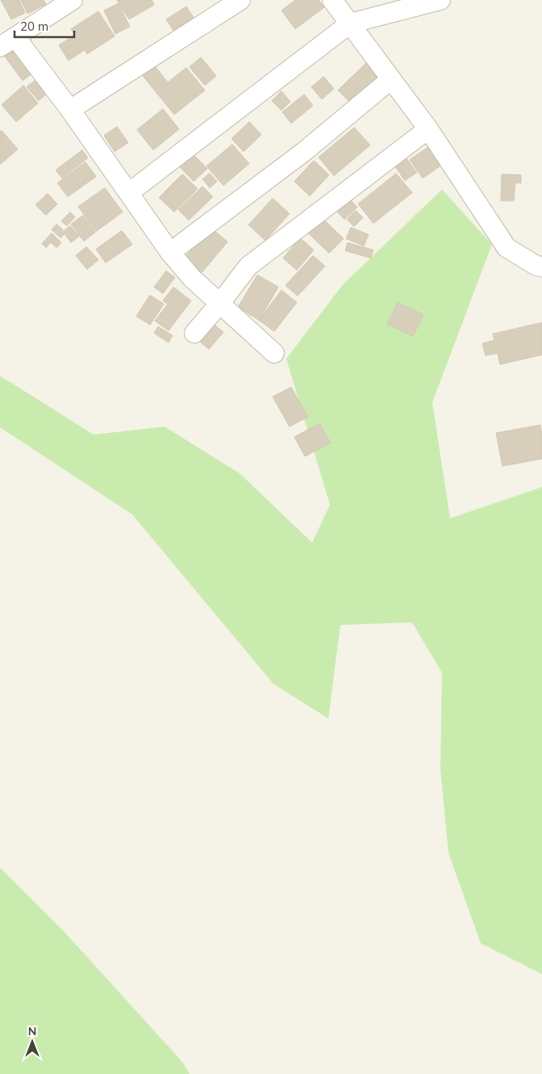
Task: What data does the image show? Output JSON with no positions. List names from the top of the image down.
{
  "scale_bar": "20 m",
  "north": "top"
}
